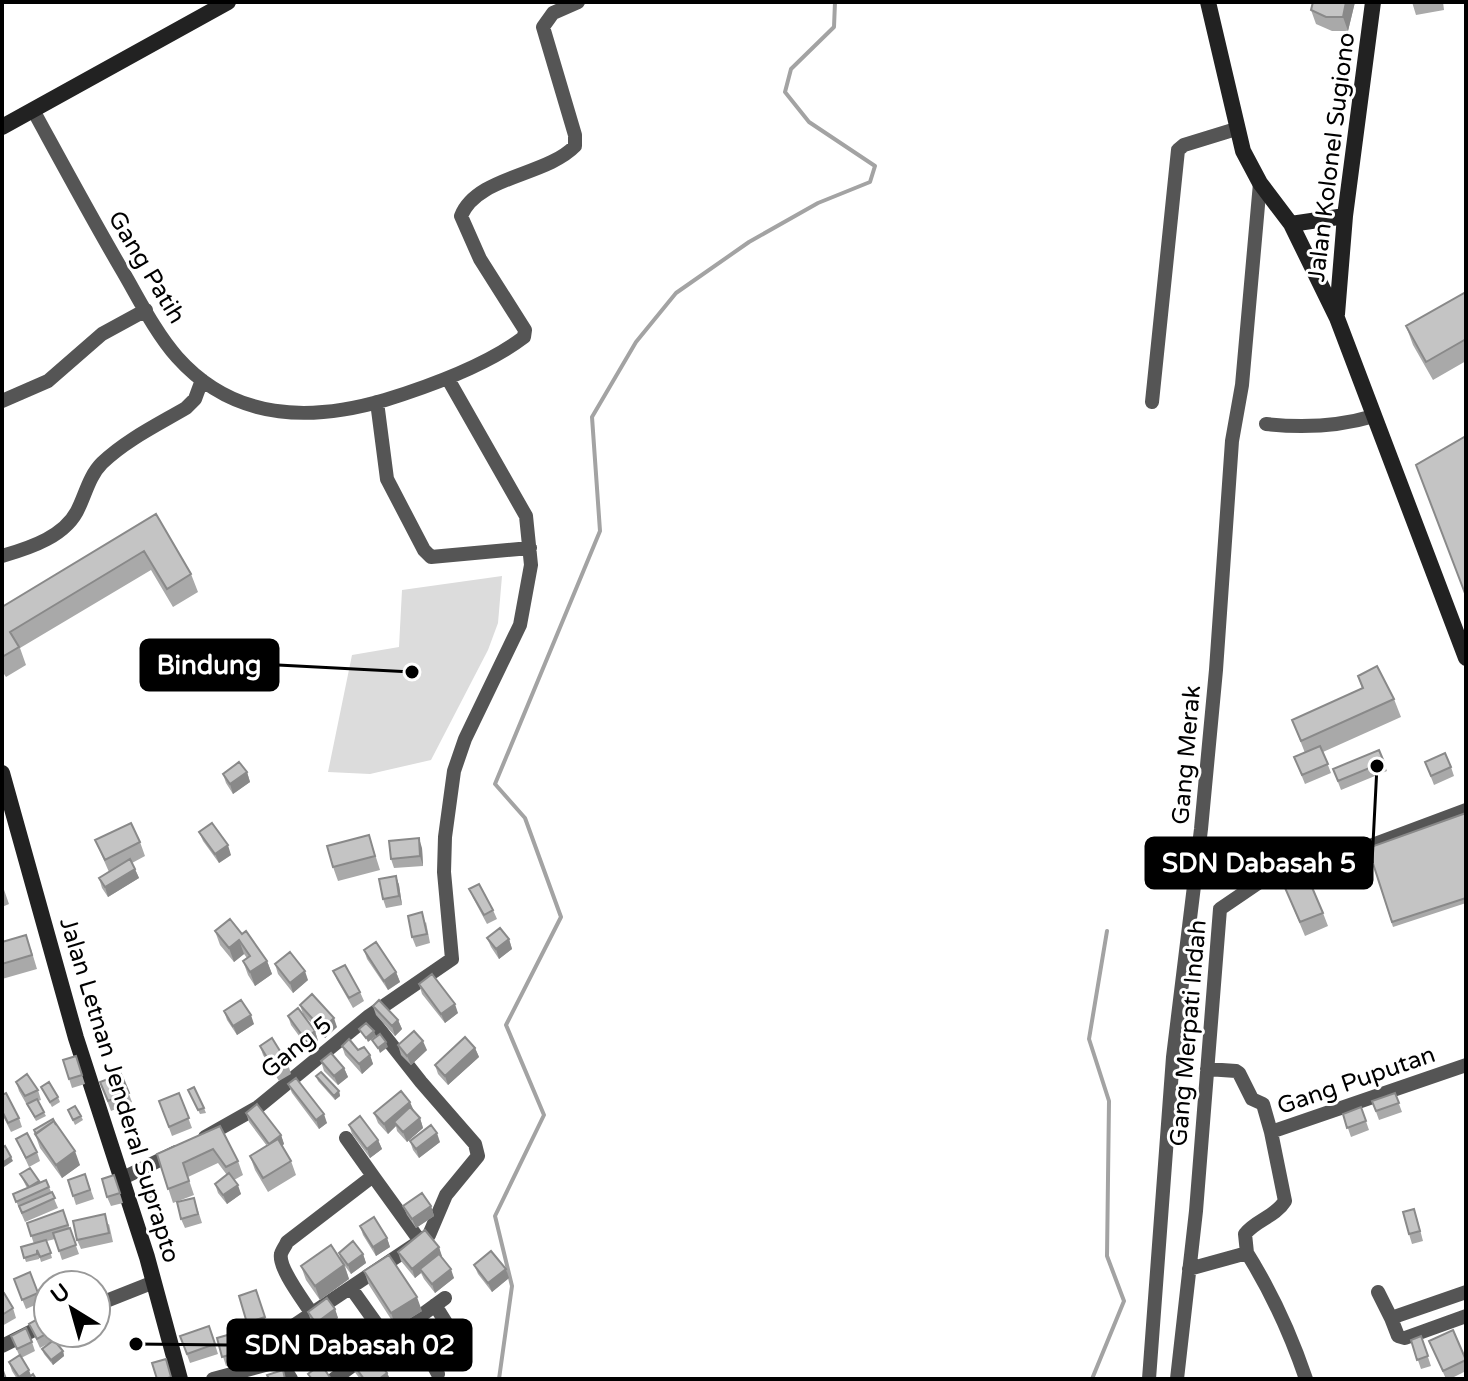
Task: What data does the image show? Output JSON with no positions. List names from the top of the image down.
{
  "streets": {
    "main road": ["Jalan Kolonel Sugiono", "Jalan Letnan Jenderal Suprapto"],
    "street": [
      "Gang Patih",
      "Gang Merak",
      "Gang Merpati Indah",
      "Gang 5",
      "Gang Puputan"
    ]
  },
  "crossings": [
    ["Gang 5", "Jalan Letnan Jenderal Suprapto"]
  ],
  "places": ["Bindung", "SDN Dabasah 5", "SDN Dabasah 02"],
  "north": "top left"
}
